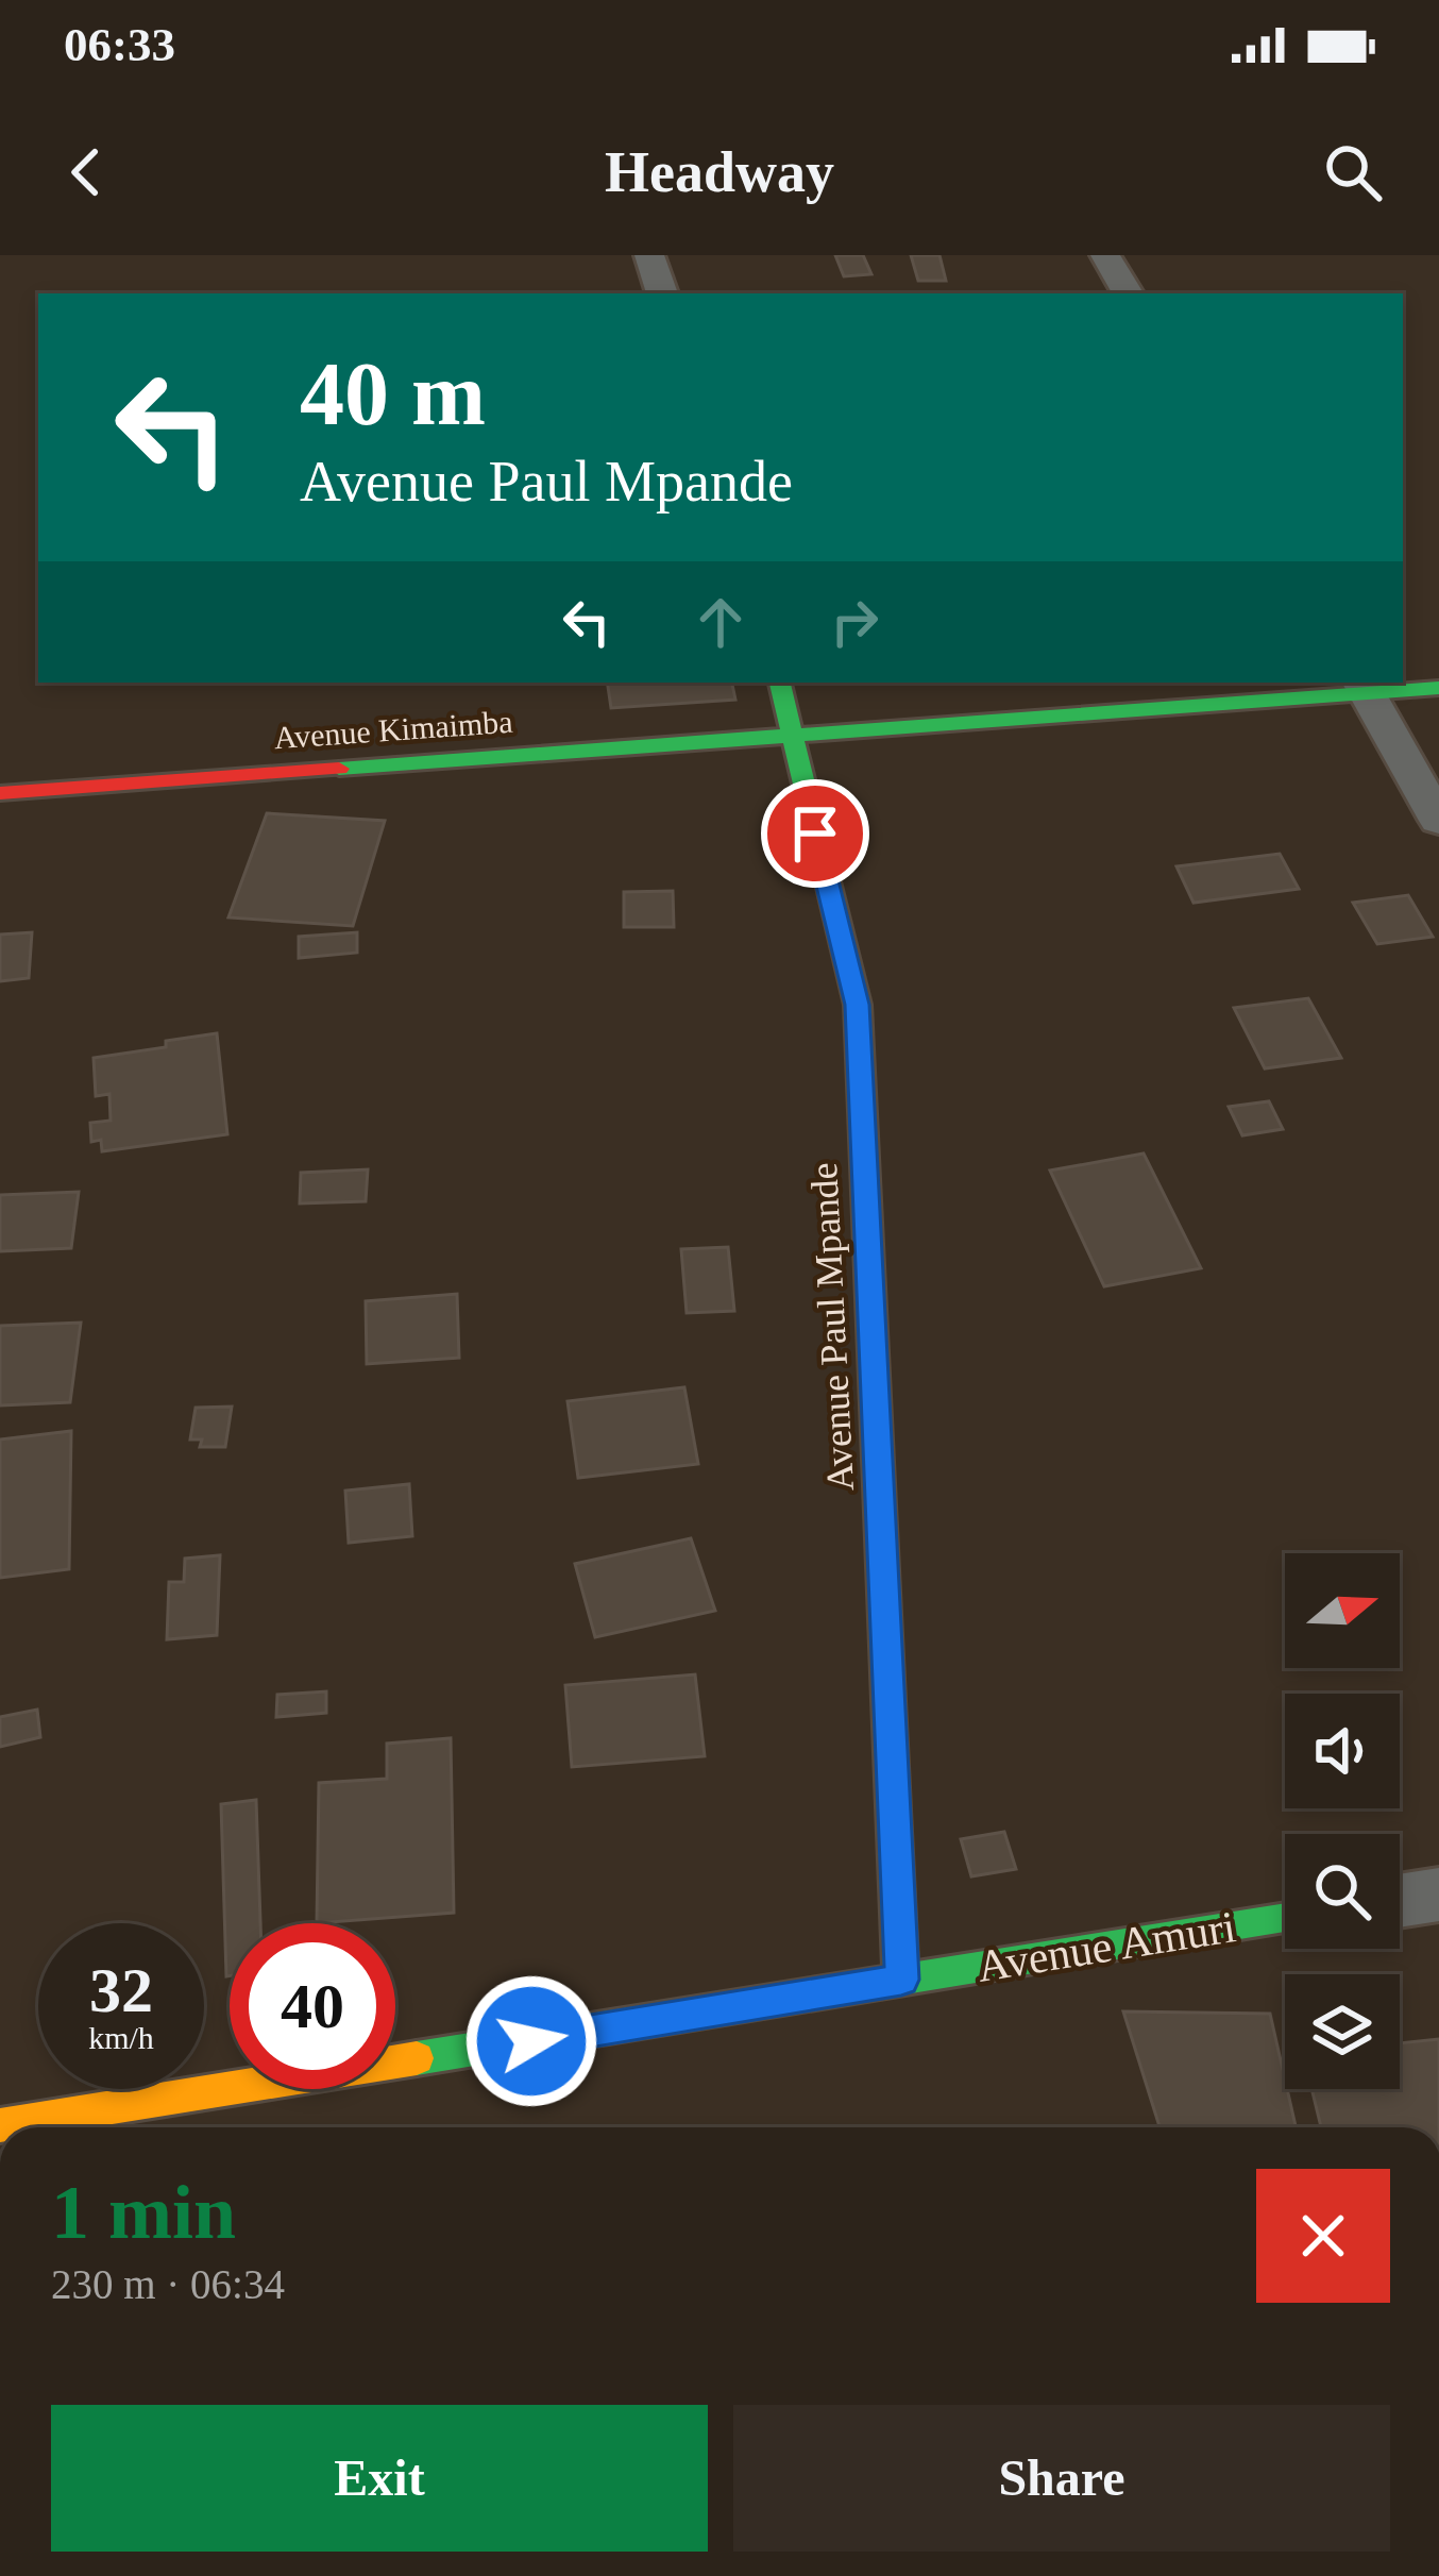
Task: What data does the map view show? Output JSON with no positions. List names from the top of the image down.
{
  "streets": {
    "street": ["Avenue Kimaimba", "Avenue Paul Mpande", "Avenue Amuri"]
  },
  "crossings": [
    ["Avenue Kimaimba", "Avenue Paul Mpande"],
    ["Avenue Paul Mpande", "Avenue Amuri"]
  ],
  "north": "right",
  "page": {
    "status": "06:33",
    "header": "Headway",
    "turn": ["40 m", "Avenue Paul Mpande"],
    "speed": "32 km/h",
    "limit": "40",
    "heading": ["1 min", "230 m · 06:34"],
    "buttons": ["Exit", "Share"]
  }
}
